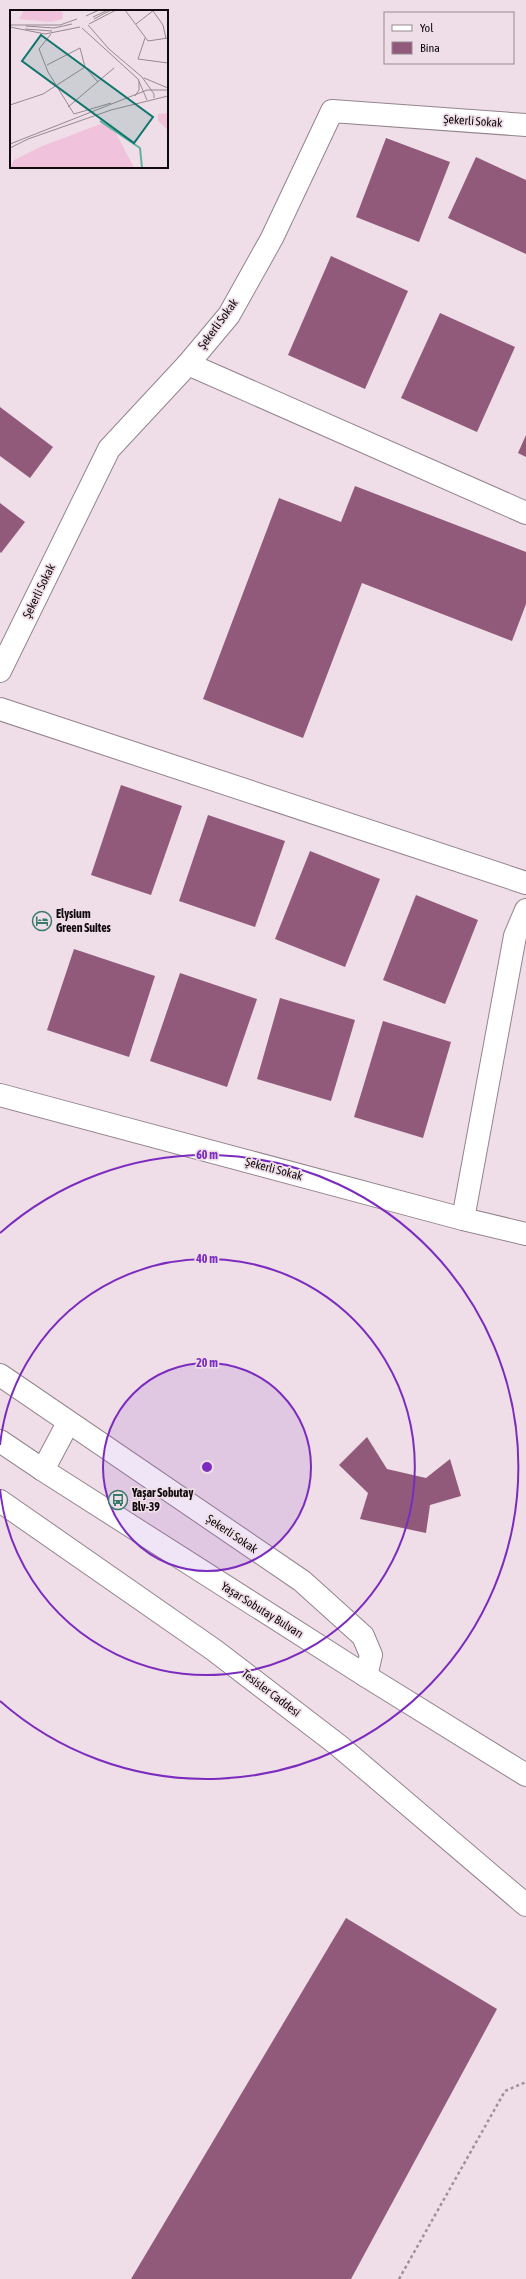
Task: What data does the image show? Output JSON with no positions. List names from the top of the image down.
{
  "streets": {
    "street": ["Şekerli Sokak", "Yaşar Sobutay Bulvarı", "Tesisler Caddesi"]
  },
  "crossings": [
    ["Şekerli Sokak", "Yaşar Sobutay Bulvarı"]
  ],
  "places": {
    "hotel": ["Elysium Green Suites"],
    "bus stop": ["Yaşar Sobutay Blv-39"]
  },
  "legend": ["Yol", "Bina"],
  "rings": ["60 m", "40 m", "20 m"]
}
